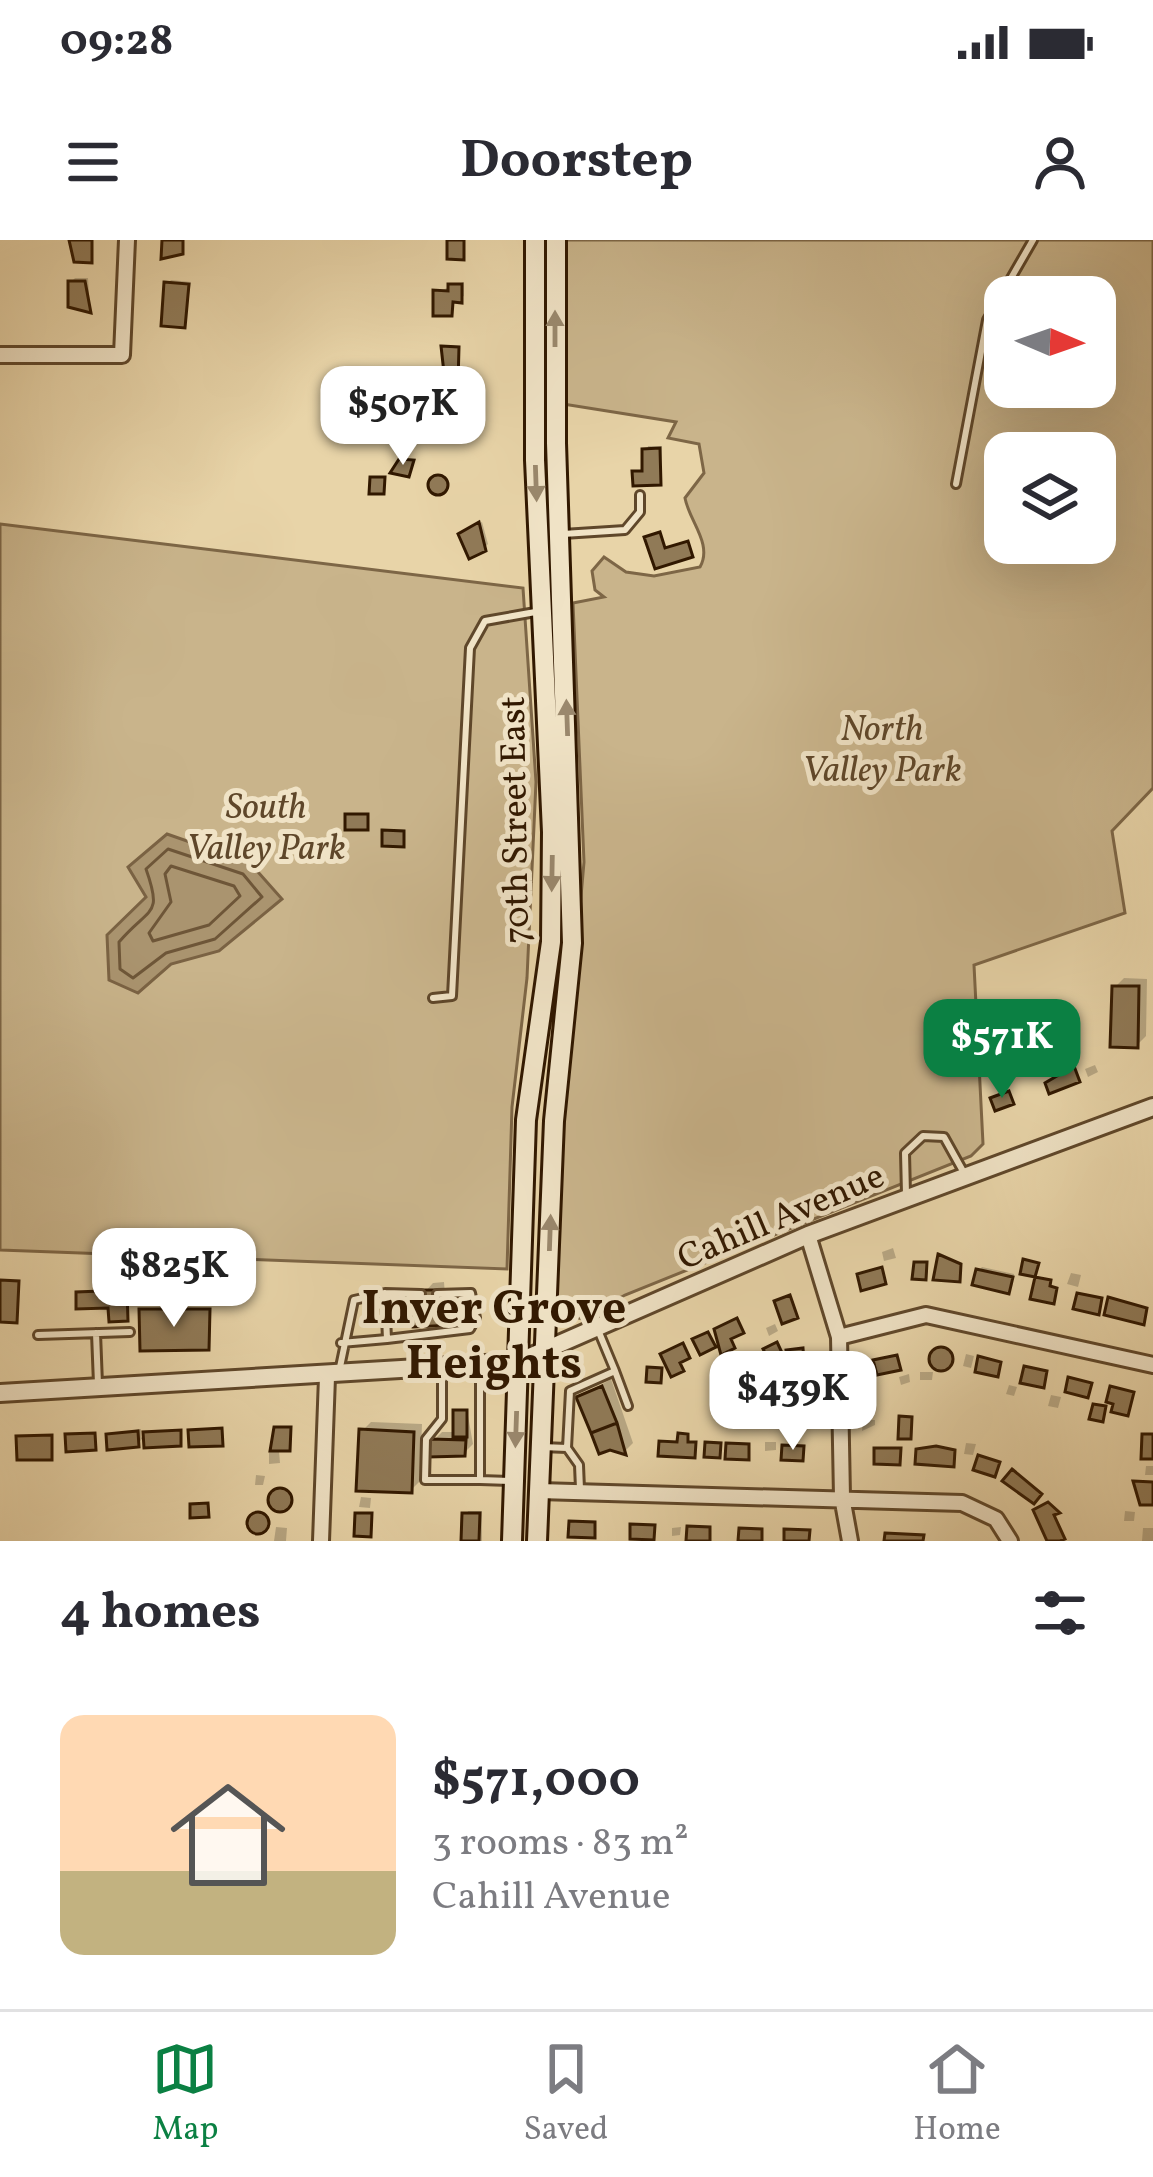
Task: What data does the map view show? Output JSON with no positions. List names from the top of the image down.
{
  "streets": {
    "main road": ["70th Street East"],
    "street": ["Cahill Avenue"]
  },
  "crossings": [
    ["70th Street East", "Cahill Avenue"]
  ],
  "districts": ["Inver Grove Heights"],
  "parks": ["North Valley Park", "South Valley Park"],
  "north": "right",
  "page": {
    "status": "09:28",
    "header": "Doorstep",
    "price": [
      "$507K",
      "$571K",
      "$825K",
      "$439K"
    ],
    "heading": "4 homes",
    "list": [
      {
        "name": "$571,000",
        "note": "3 rooms · 83 m² · Cahill Avenue"
      }
    ],
    "tabs": ["Map", "Saved", "Home"]
  }
}
